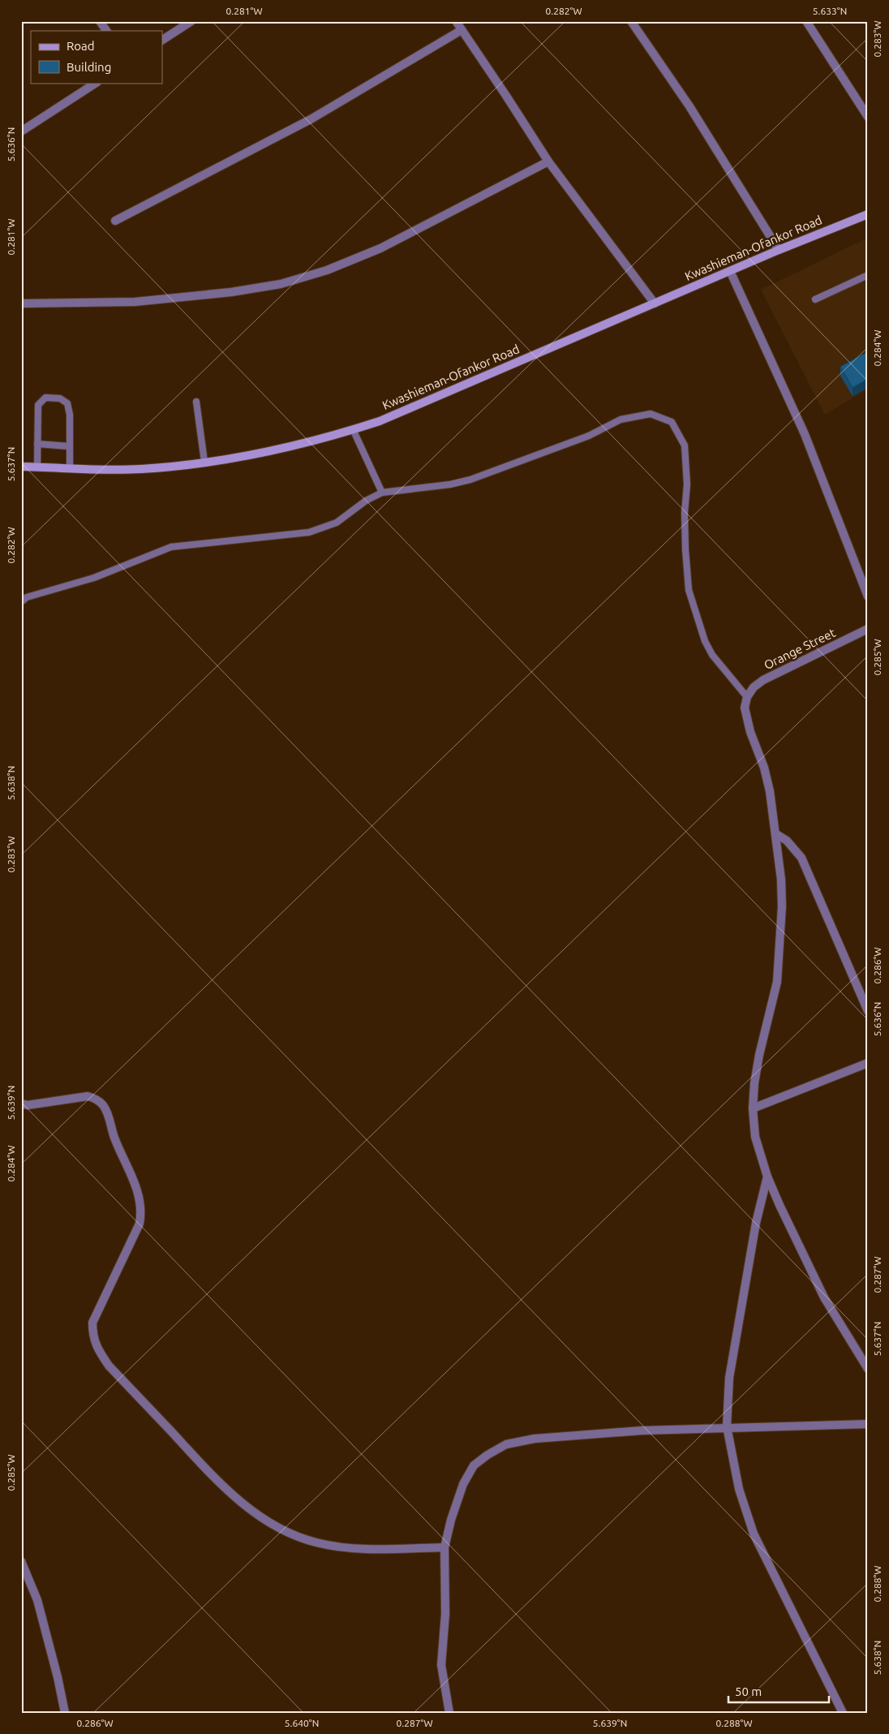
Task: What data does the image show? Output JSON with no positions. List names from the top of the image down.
{
  "streets": {
    "main road": ["Kwashieman-Ofankor Road"],
    "street": ["Orange Street"]
  },
  "legend": ["Road", "Building"],
  "scale_bar": "50 m",
  "coordinates": [
    "0.281°W",
    "0.282°W",
    "5.633°N",
    "0.283°W",
    "5.636°N",
    "0.284°W",
    "5.637°N",
    "0.285°W",
    "5.638°N",
    "0.286°W",
    "5.639°N",
    "0.287°W",
    "0.288°W",
    "5.640°N"
  ]
}
